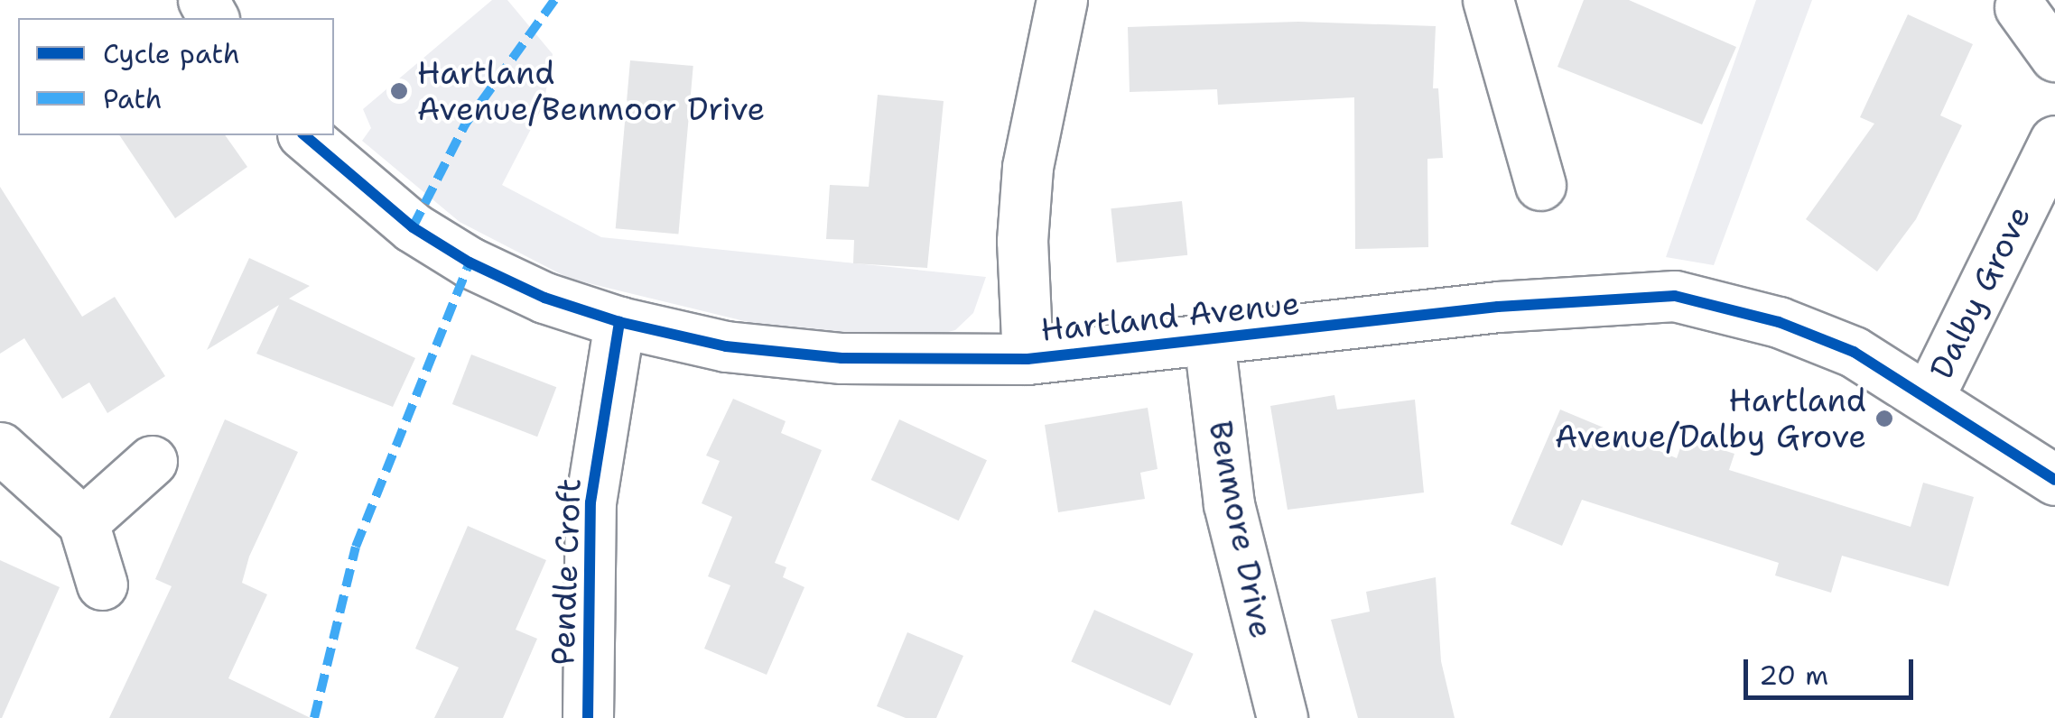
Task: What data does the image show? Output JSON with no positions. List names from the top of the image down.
{
  "streets": {
    "street": [
      "Dalby Grove",
      "Hartland Avenue",
      "Benmore Drive",
      "Pendle Croft"
    ]
  },
  "crossings": [
    ["Dalby Grove", "Hartland Avenue"],
    ["Hartland Avenue", "Benmore Drive"],
    ["Hartland Avenue", "Pendle Croft"]
  ],
  "places": ["Hartland Avenue/Benmoor Drive", "Hartland Avenue/Dalby Grove"],
  "legend": ["Cycle path", "Path"],
  "scale_bar": "20 m"
}
